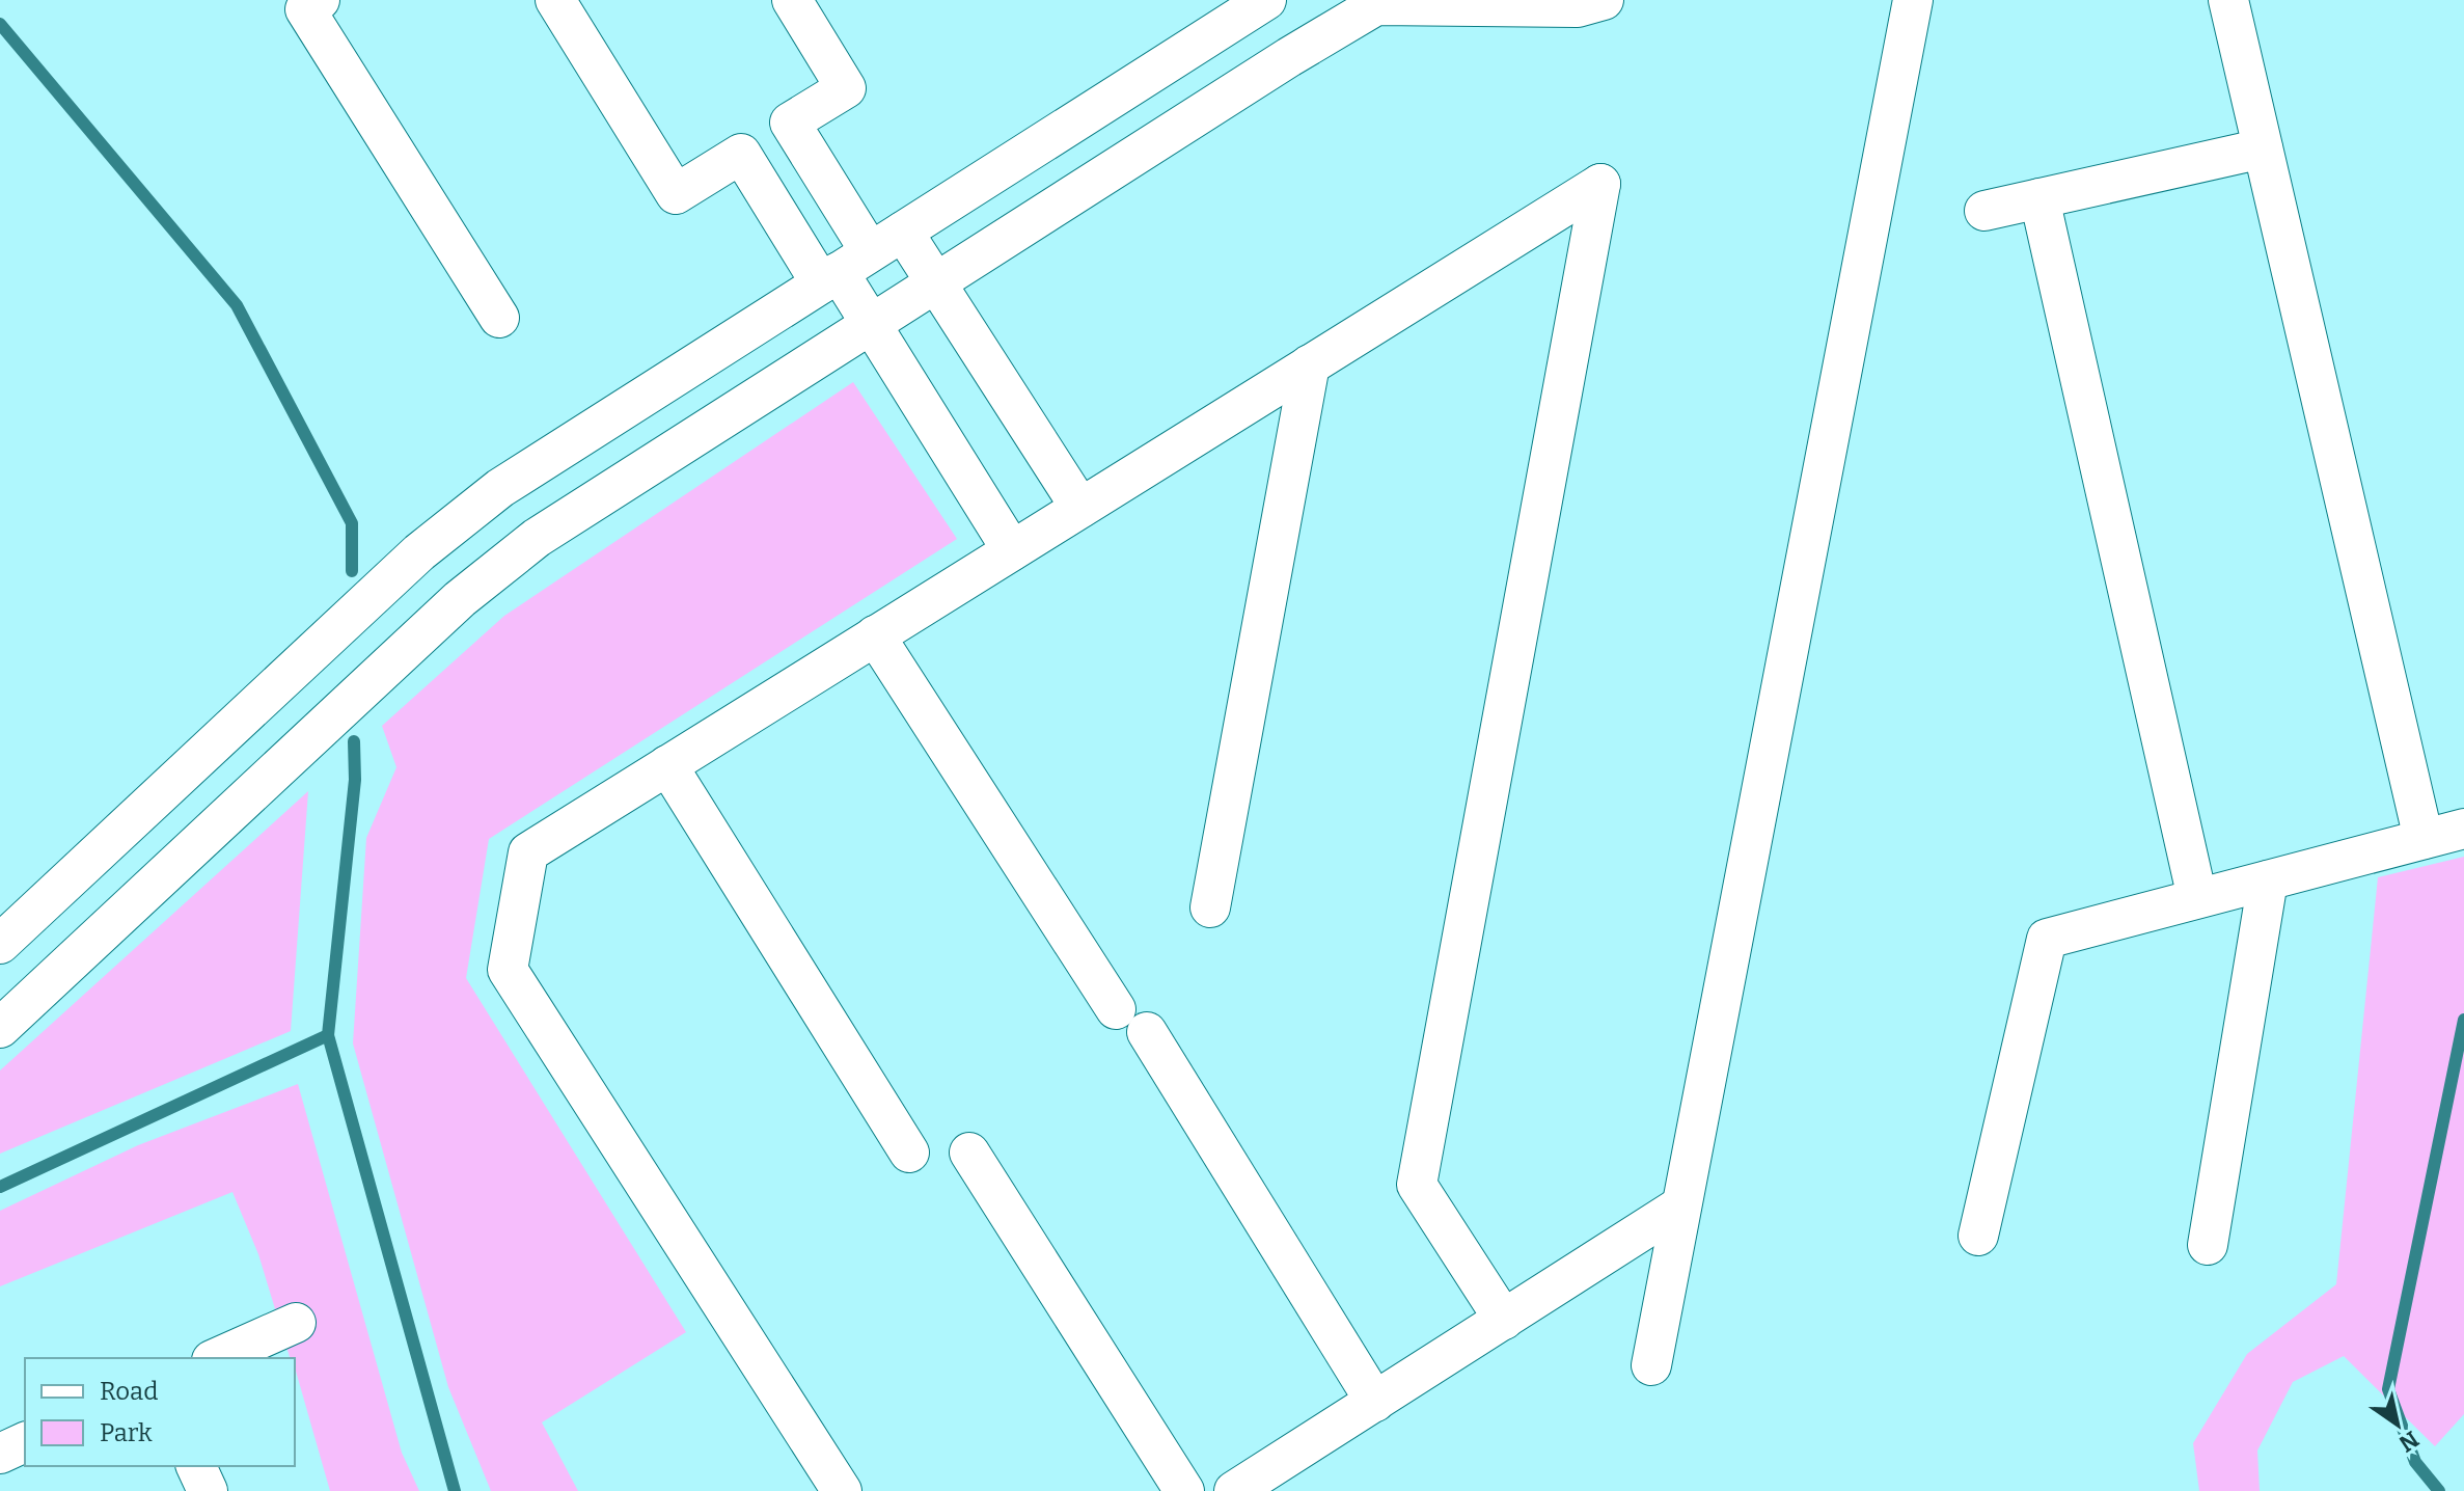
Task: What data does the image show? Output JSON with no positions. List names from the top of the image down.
{
  "legend": ["Road", "Park"],
  "north": "bottom right"
}
